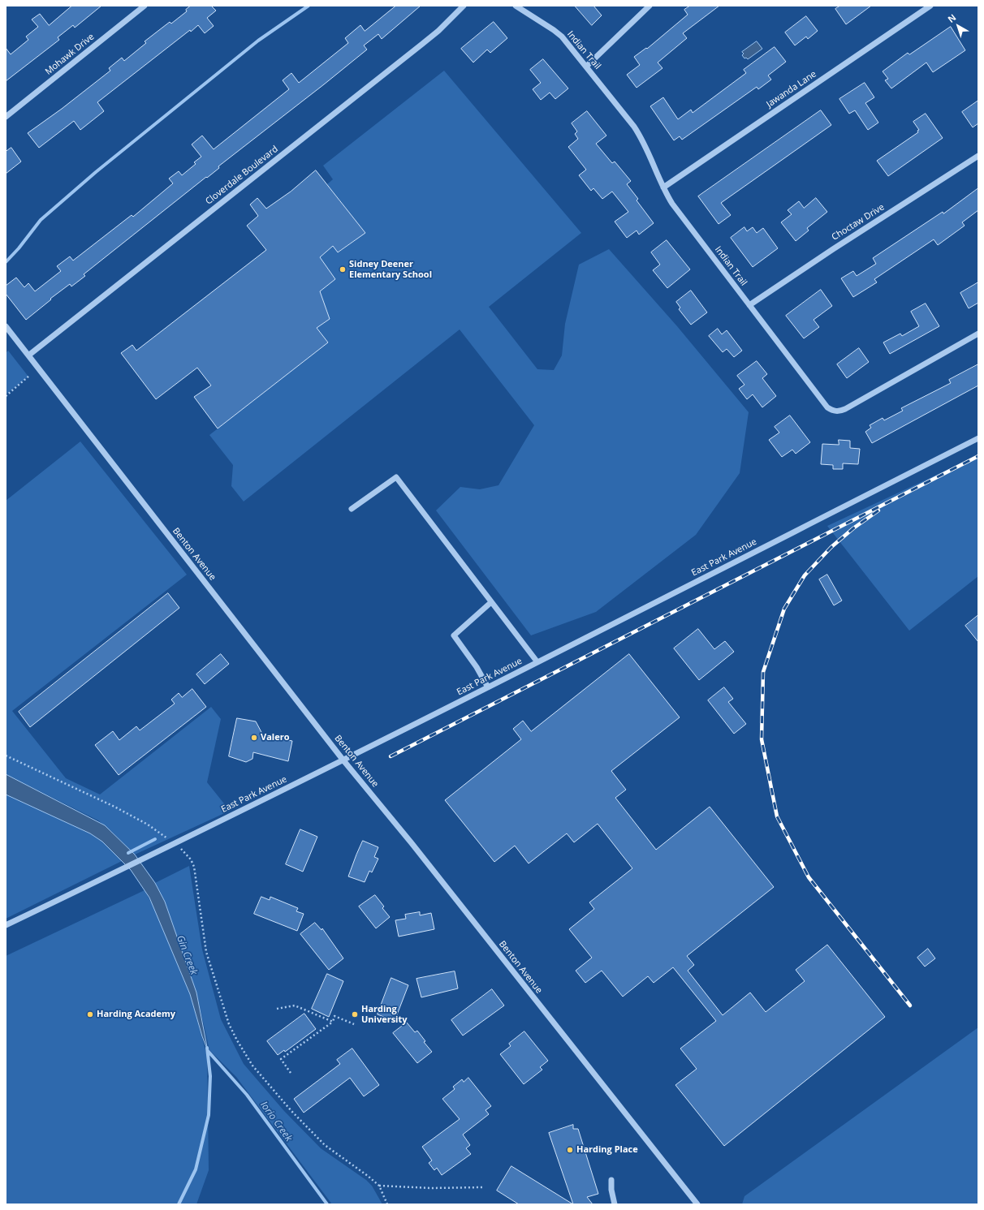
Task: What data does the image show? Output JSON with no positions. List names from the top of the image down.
{
  "streets": {
    "street": [
      "Indian Trail",
      "Mohawk Drive",
      "Jawanda Lane",
      "Cloverdale Boulevard",
      "Choctaw Drive",
      "Benton Avenue",
      "East Park Avenue"
    ]
  },
  "crossings": [
    ["Indian Trail", "Jawanda Lane"],
    ["Indian Trail", "Choctaw Drive"],
    ["Cloverdale Boulevard", "Benton Avenue"],
    ["Benton Avenue", "East Park Avenue"]
  ],
  "water": ["Gin Creek", "Iorio Creek"],
  "places": [
    "Sidney Deener Elementary School",
    "Valero",
    "Harding Academy",
    "Harding University",
    "Harding Place"
  ],
  "north": "top left"
}
